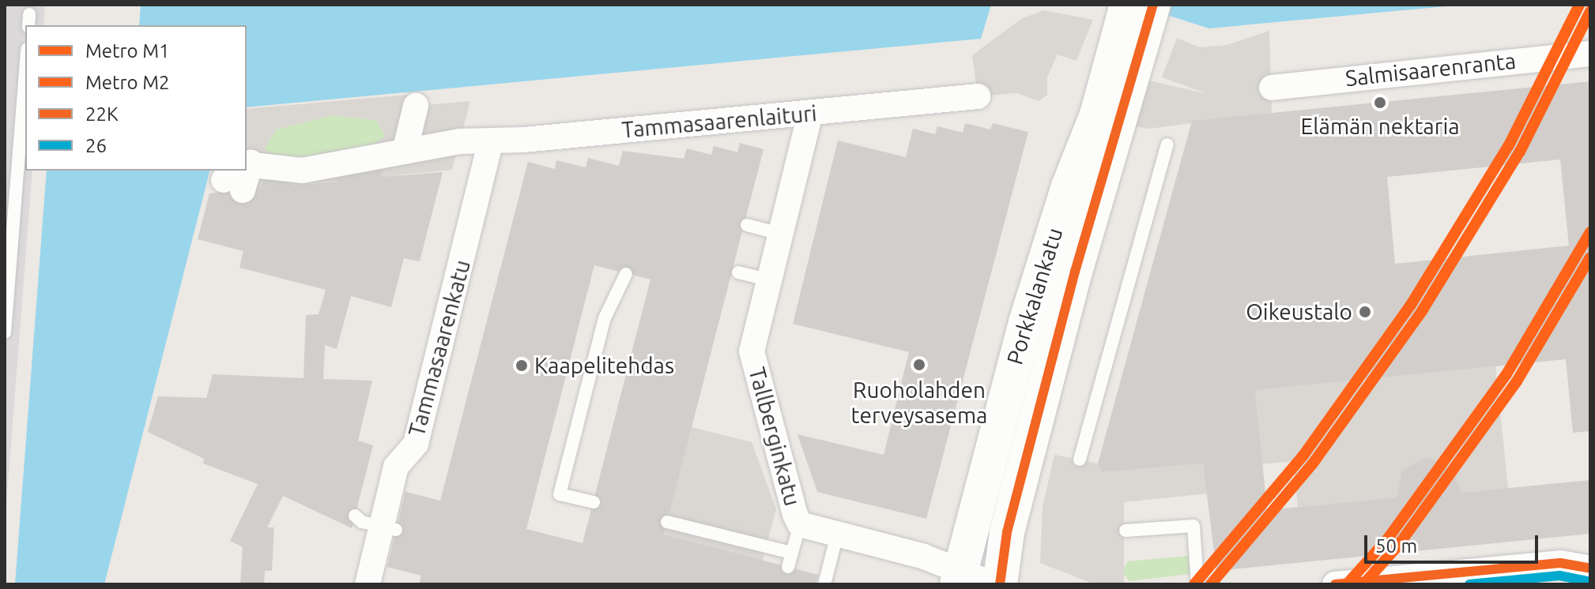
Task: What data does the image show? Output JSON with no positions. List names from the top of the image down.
{
  "streets": {
    "main road": ["Porkkalankatu"],
    "street": [
      "Salmisaarenranta",
      "Tammasaarenlaituri",
      "Tammasaarenkatu",
      "Tallberginkatu"
    ]
  },
  "crossings": [
    ["Tammasaarenlaituri", "Tammasaarenkatu"],
    ["Tammasaarenlaituri", "Tallberginkatu"],
    ["Porkkalankatu", "Tallberginkatu"]
  ],
  "places": [
    "Elämän nektaria",
    "Oikeustalo",
    "Ruoholahden terveysasema",
    "Kaapelitehdas"
  ],
  "lines": [
    "metro line M1",
    "transit line 22K",
    "metro line M2",
    "transit line 26"
  ],
  "legend": [
    "Metro M1",
    "Metro M2",
    "22K",
    "26"
  ],
  "scale_bar": "50 m"
}
